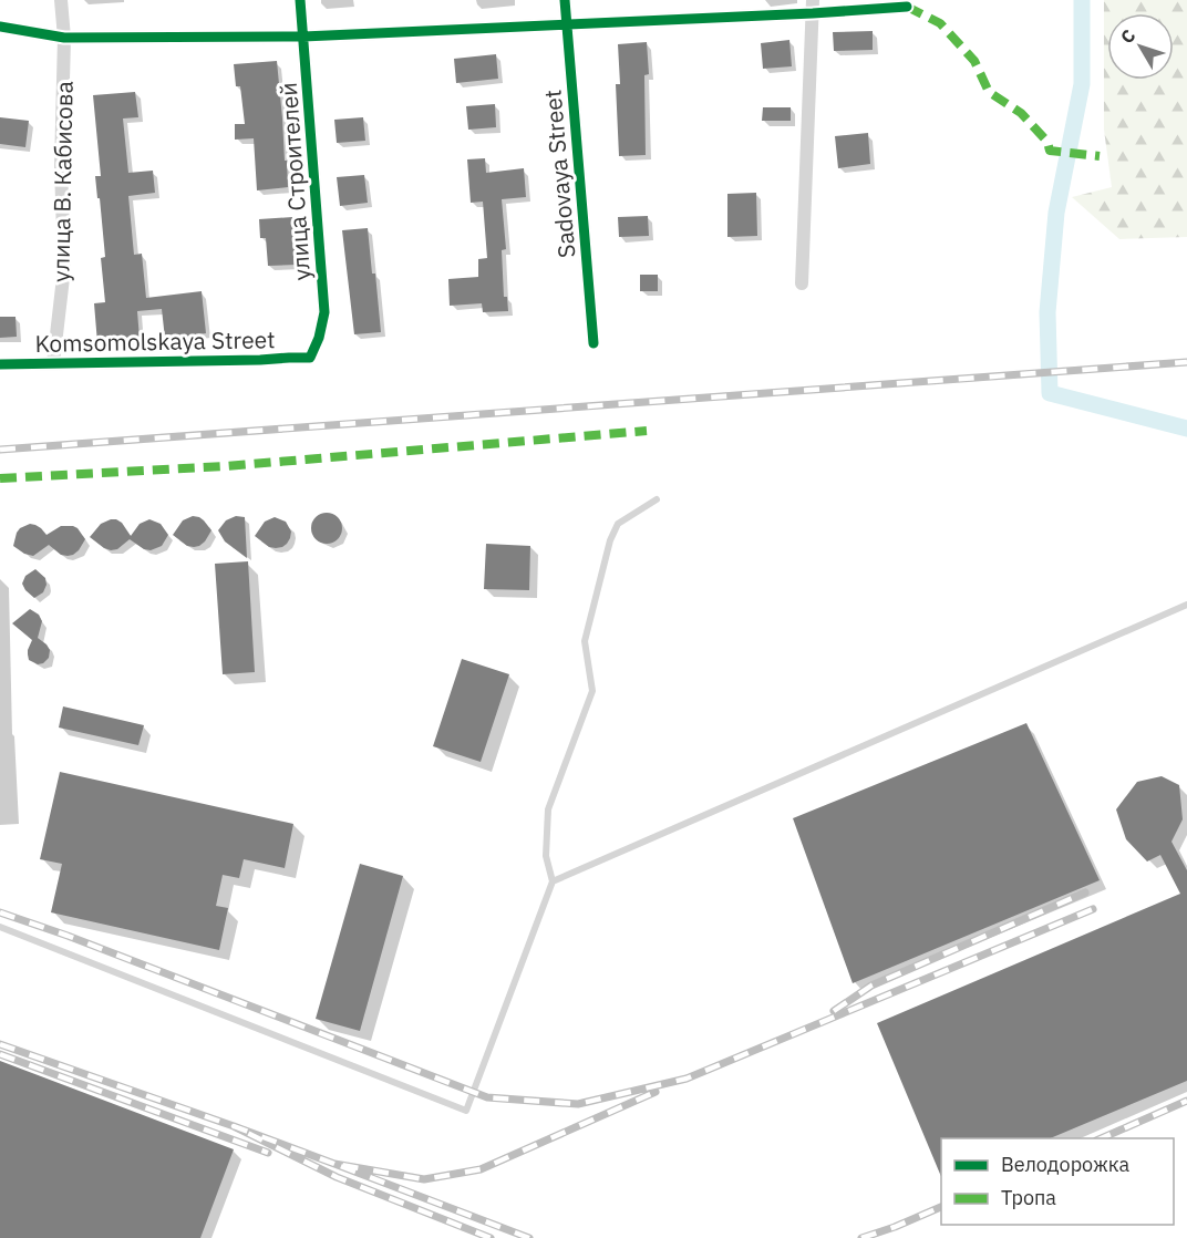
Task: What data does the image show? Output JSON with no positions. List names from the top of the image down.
{
  "streets": {
    "street": [
      "Sadovaya Street",
      "улица В. Кабисова",
      "улица Строителей",
      "Komsomolskaya Street"
    ]
  },
  "crossings": [
    ["улица В. Кабисова", "Komsomolskaya Street"],
    ["улица Строителей", "Komsomolskaya Street"]
  ],
  "legend": ["Велодорожка", "Тропа"],
  "north": "top left"
}
